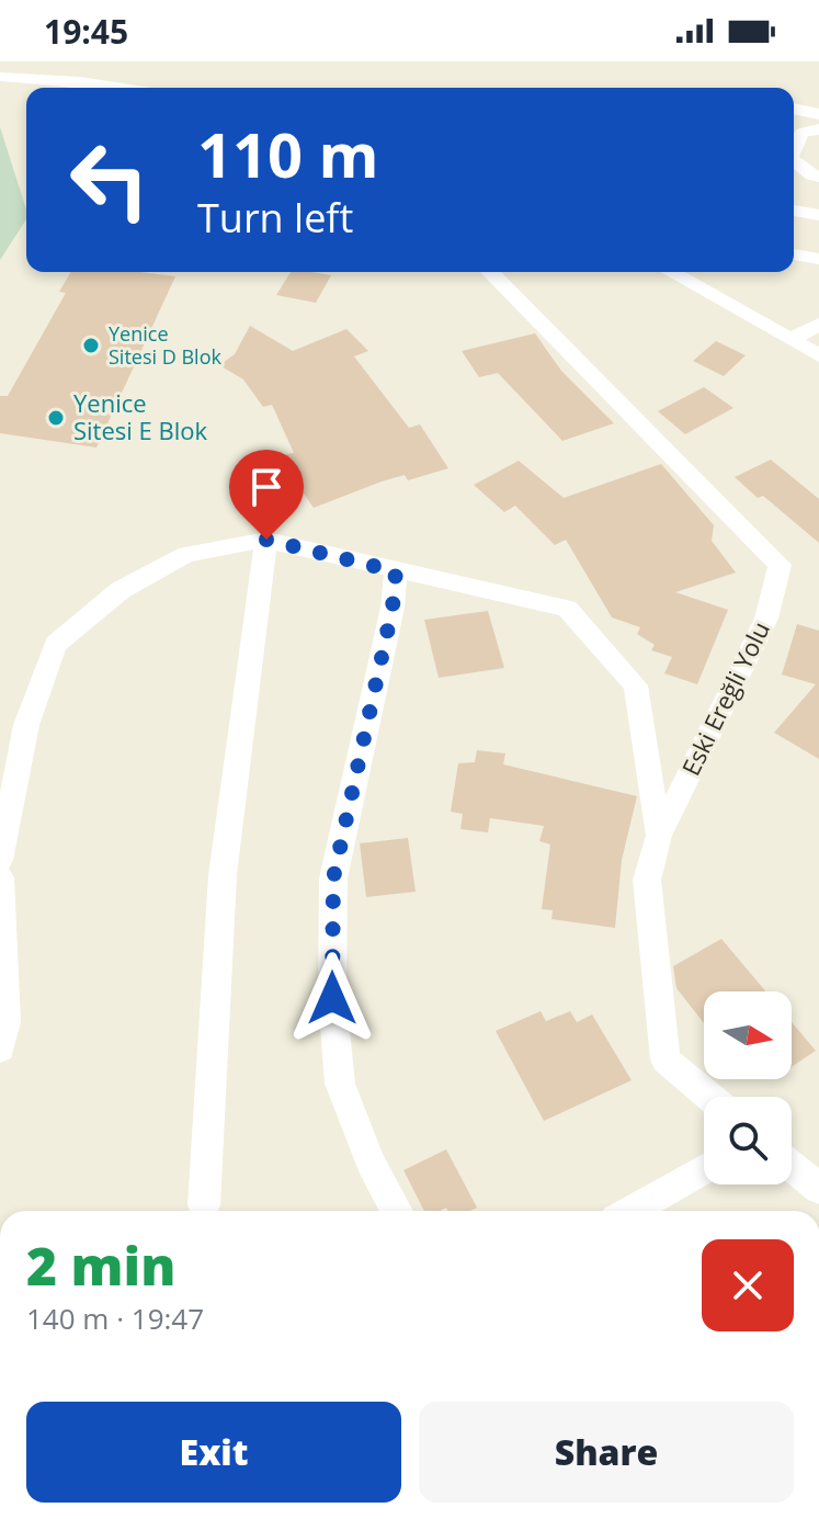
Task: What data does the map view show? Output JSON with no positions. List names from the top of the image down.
{
  "streets": {
    "street": ["Eski Ereğli Yolu"]
  },
  "places": ["Yenice Sitesi D Blok", "Yenice Sitesi E Blok"],
  "north": "right",
  "page": {
    "status": "19:45",
    "turn": ["110 m", "Turn left"],
    "heading": ["2 min", "140 m · 19:47"],
    "buttons": ["Exit", "Share"]
  }
}
